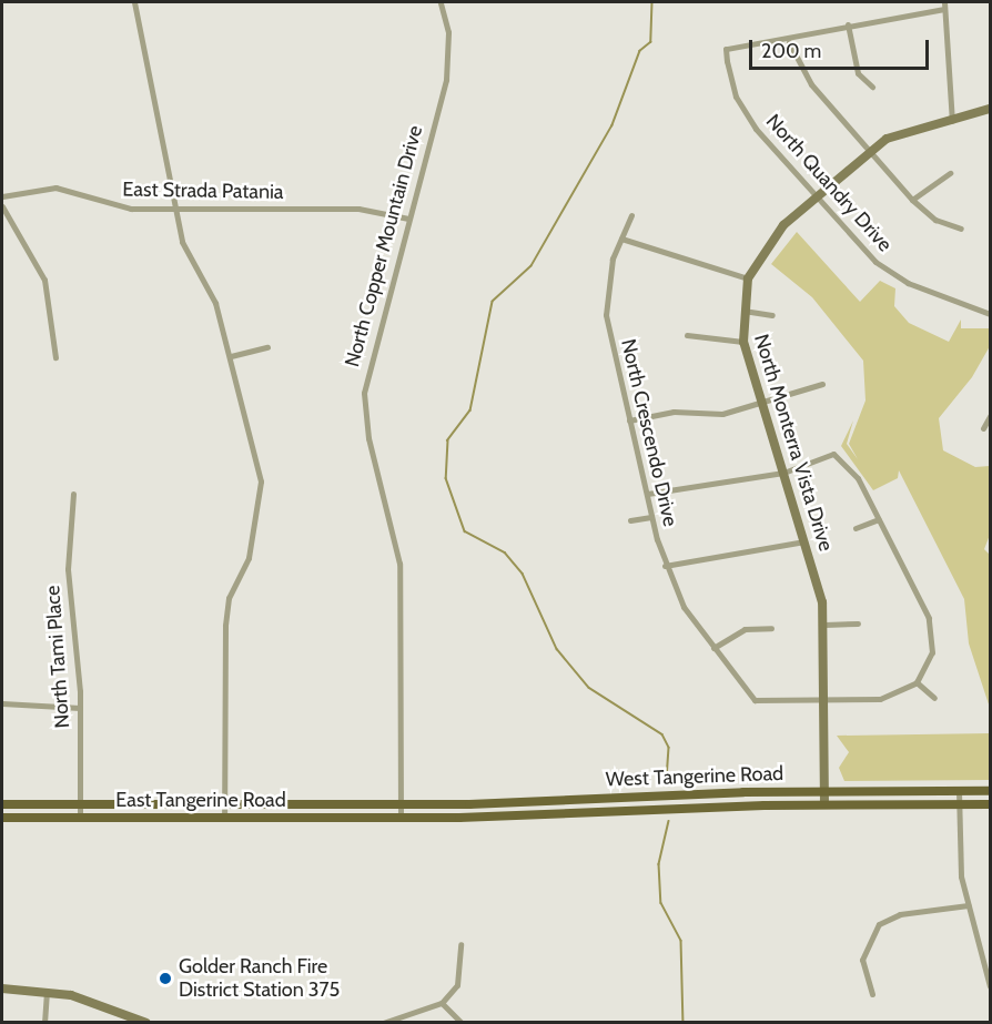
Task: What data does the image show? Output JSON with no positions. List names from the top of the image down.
{
  "streets": {
    "main road": ["West Tangerine Road", "East Tangerine Road"],
    "street": [
      "North Quandry Drive",
      "East Strada Patania",
      "North Copper Mountain Drive",
      "North Crescendo Drive",
      "North Monterra Vista Drive",
      "North Tami Place"
    ]
  },
  "crossings": [
    ["North Quandry Drive", "North Monterra Vista Drive"],
    ["East Strada Patania", "North Copper Mountain Drive"],
    ["North Copper Mountain Drive", "West Tangerine Road"],
    ["North Copper Mountain Drive", "East Tangerine Road"],
    ["North Crescendo Drive", "North Monterra Vista Drive"],
    ["North Monterra Vista Drive", "West Tangerine Road"],
    ["North Tami Place", "East Tangerine Road"],
    ["West Tangerine Road", "East Tangerine Road"]
  ],
  "places": ["Golder Ranch Fire District Station 375"],
  "scale_bar": "200 m"
}
